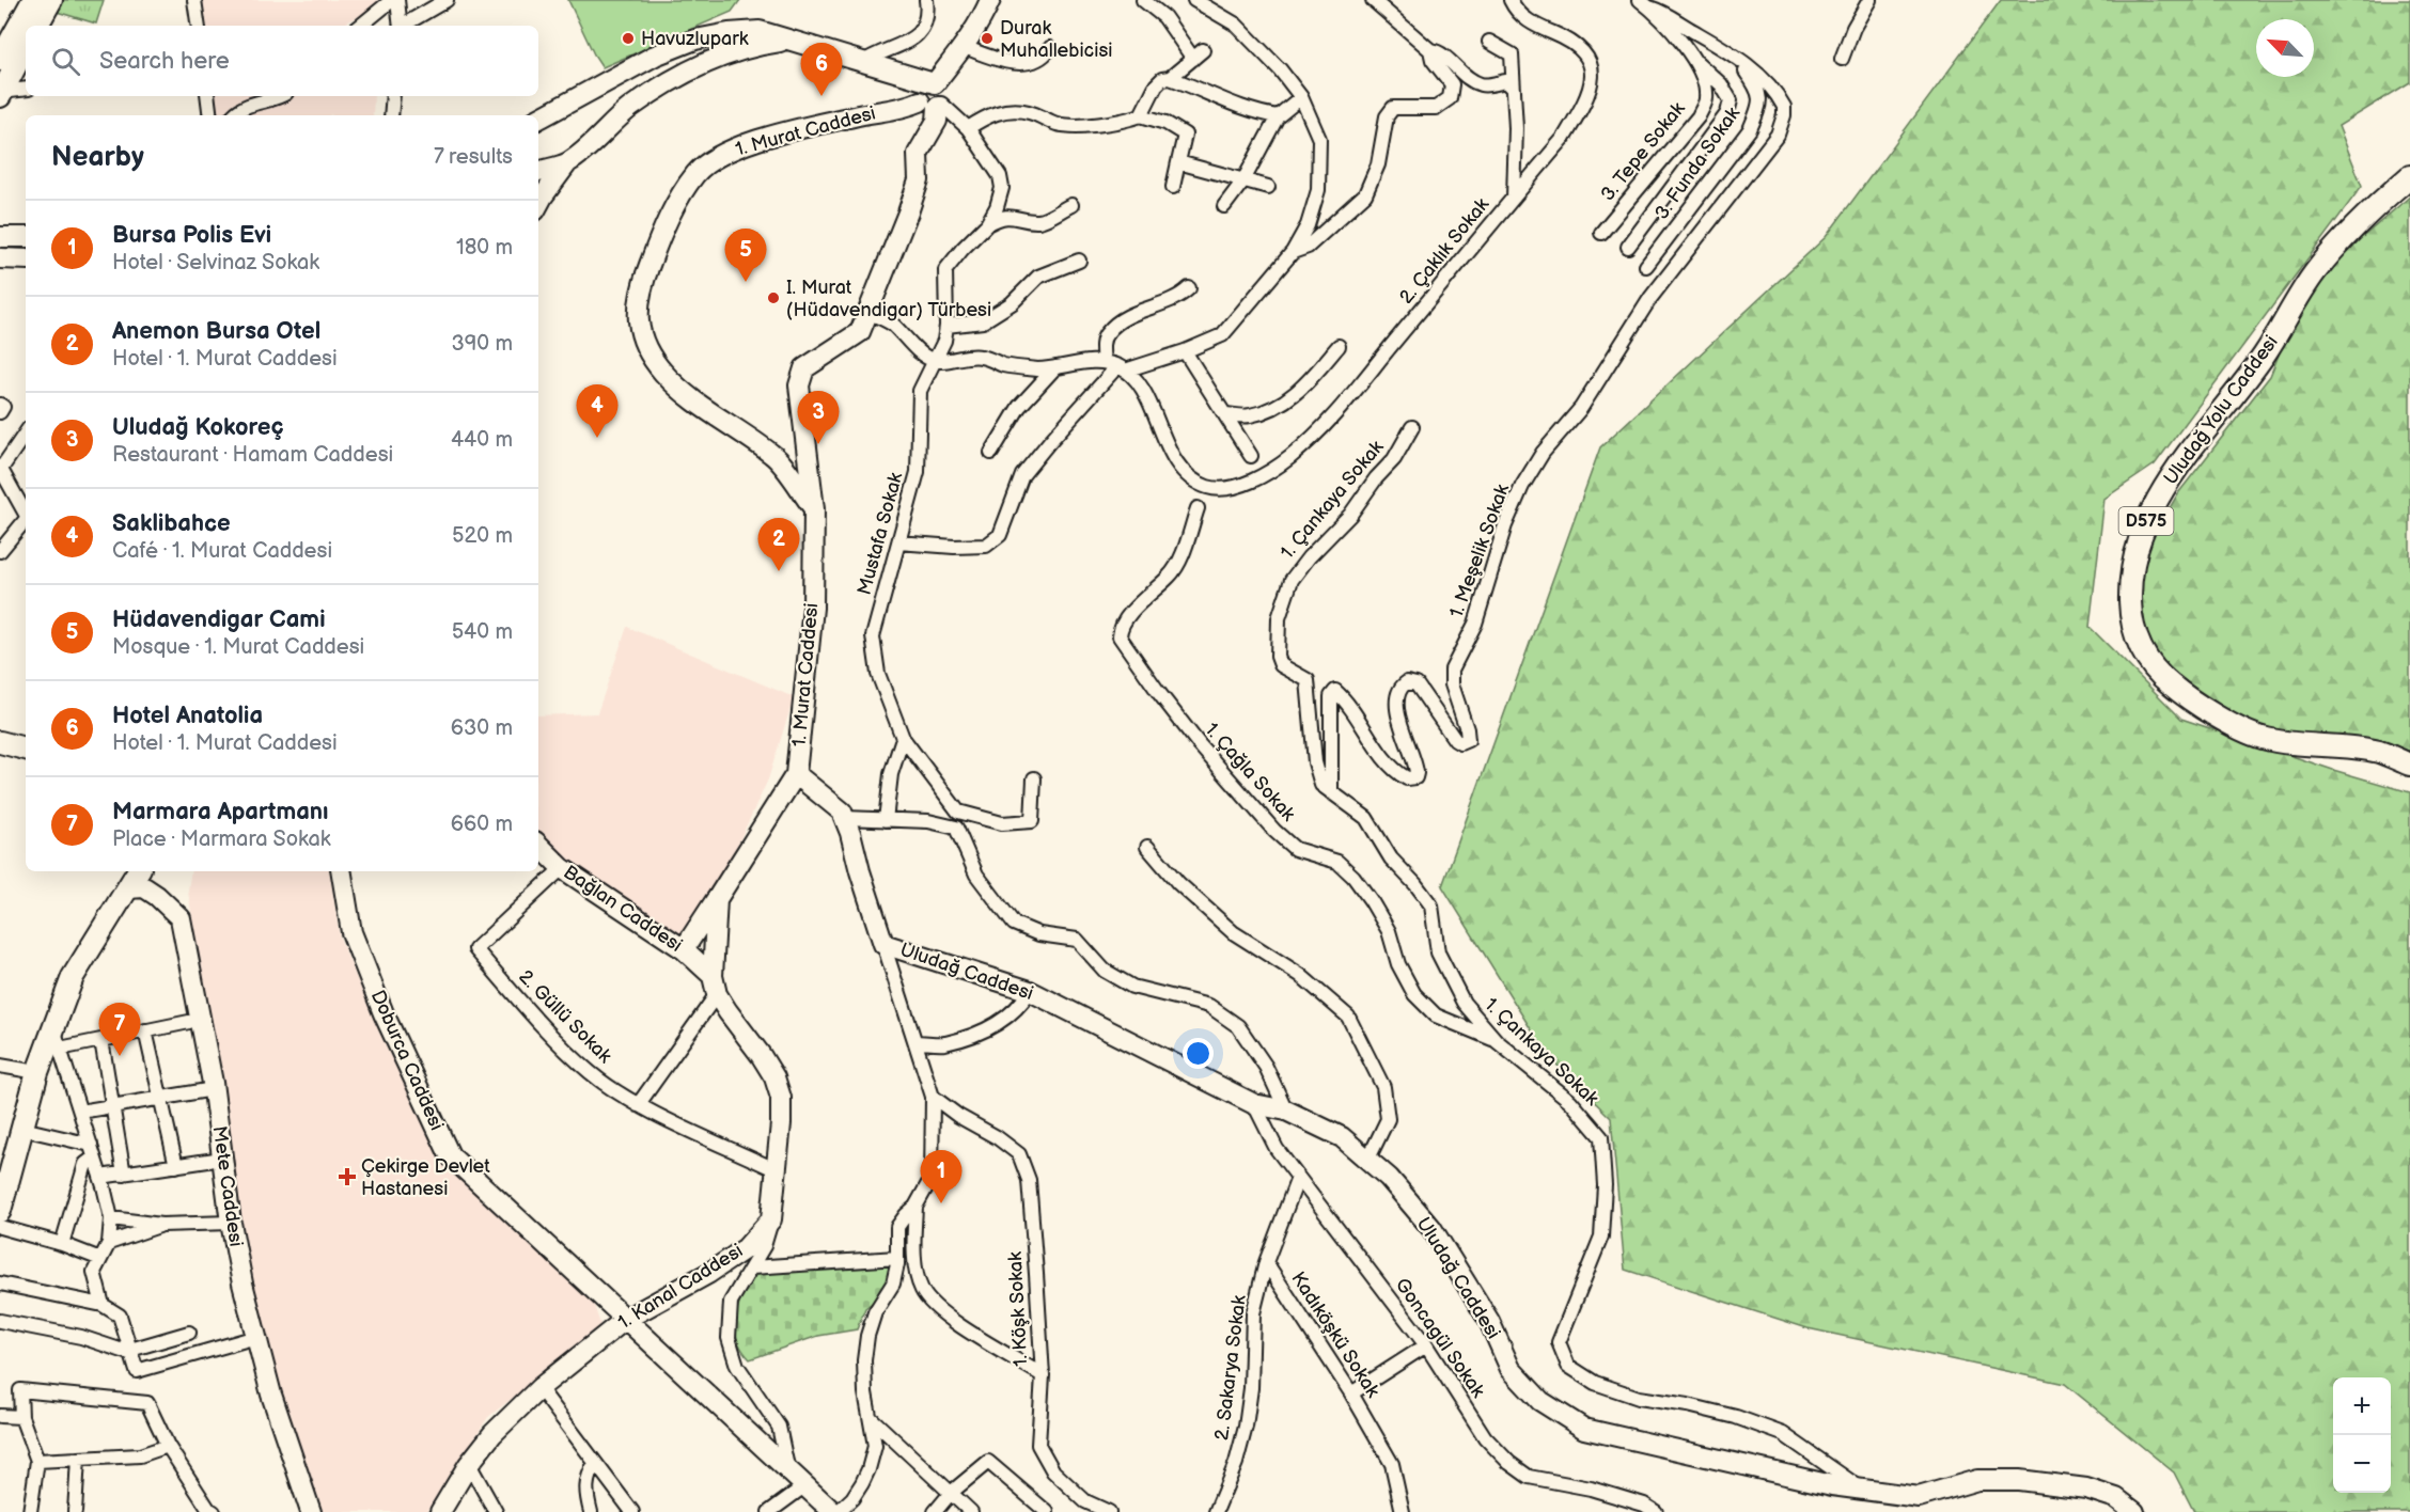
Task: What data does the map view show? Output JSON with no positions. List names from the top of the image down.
{
  "streets": {
    "main road": [
      "1. Murat Caddesi",
      "Uludağ Yolu Caddesi",
      "D575",
      "Bağlan Caddesi",
      "Uludağ Caddesi",
      "Doburca Caddesi",
      "Mete Caddesi",
      "1. Kanal Caddesi"
    ],
    "street": [
      "3. Tepe Sokak",
      "3. Funda Sokak",
      "2. Çaklık Sokak",
      "1. Çankaya Sokak",
      "Mustafa Sokak",
      "1. Meşelik Sokak",
      "1. Çağla Sokak",
      "2. Güllü Sokak",
      "1. Köşk Sokak",
      "Kadıköşkü Sokak",
      "Goncagül Sokak",
      "2. Sakarya Sokak"
    ]
  },
  "crossings": [
    ["1. Murat Caddesi", "Mustafa Sokak"],
    ["1. Murat Caddesi", "Uludağ Caddesi"],
    ["3. Funda Sokak", "1. Meşelik Sokak"],
    ["1. Çankaya Sokak", "1. Meşelik Sokak"],
    ["1. Çankaya Sokak", "1. Çağla Sokak"],
    ["1. Çankaya Sokak", "Uludağ Caddesi"],
    ["Bağlan Caddesi", "2. Güllü Sokak"],
    ["Uludağ Caddesi", "Goncagül Sokak"],
    ["Doburca Caddesi", "1. Kanal Caddesi"],
    ["Kadıköşkü Sokak", "Goncagül Sokak"],
    ["Kadıköşkü Sokak", "2. Sakarya Sokak"]
  ],
  "places": {
    "other": ["Havuzlupark", "Durak Muhallebicisi", "I. Murat (Hüdavendigar) Türbesi"],
    "health": ["Çekirge Devlet Hastanesi"]
  },
  "north": "top left",
  "page": {
    "search": "Search here",
    "pins": [
      "6",
      "5",
      "4",
      "3",
      "2",
      "7",
      "1"
    ],
    "heading": ["Nearby", "7 results"],
    "list": [
      {
        "mark": "1",
        "name": "Bursa Polis Evi",
        "note": "Hotel · Selvinaz Sokak",
        "value": "180 m"
      },
      {
        "mark": "2",
        "name": "Anemon Bursa Otel",
        "note": "Hotel · 1. Murat Caddesi",
        "value": "390 m"
      },
      {
        "mark": "3",
        "name": "Uludağ Kokoreç",
        "note": "Restaurant · Hamam Caddesi",
        "value": "440 m"
      },
      {
        "mark": "4",
        "name": "Saklibahce",
        "note": "Café · 1. Murat Caddesi",
        "value": "520 m"
      },
      {
        "mark": "5",
        "name": "Hüdavendigar Cami",
        "note": "Mosque · 1. Murat Caddesi",
        "value": "540 m"
      },
      {
        "mark": "6",
        "name": "Hotel Anatolia",
        "note": "Hotel · 1. Murat Caddesi",
        "value": "630 m"
      },
      {
        "mark": "7",
        "name": "Marmara Apartmanı",
        "note": "Place · Marmara Sokak",
        "value": "660 m"
      }
    ],
    "map_buttons": ["+", "−"]
  }
}
